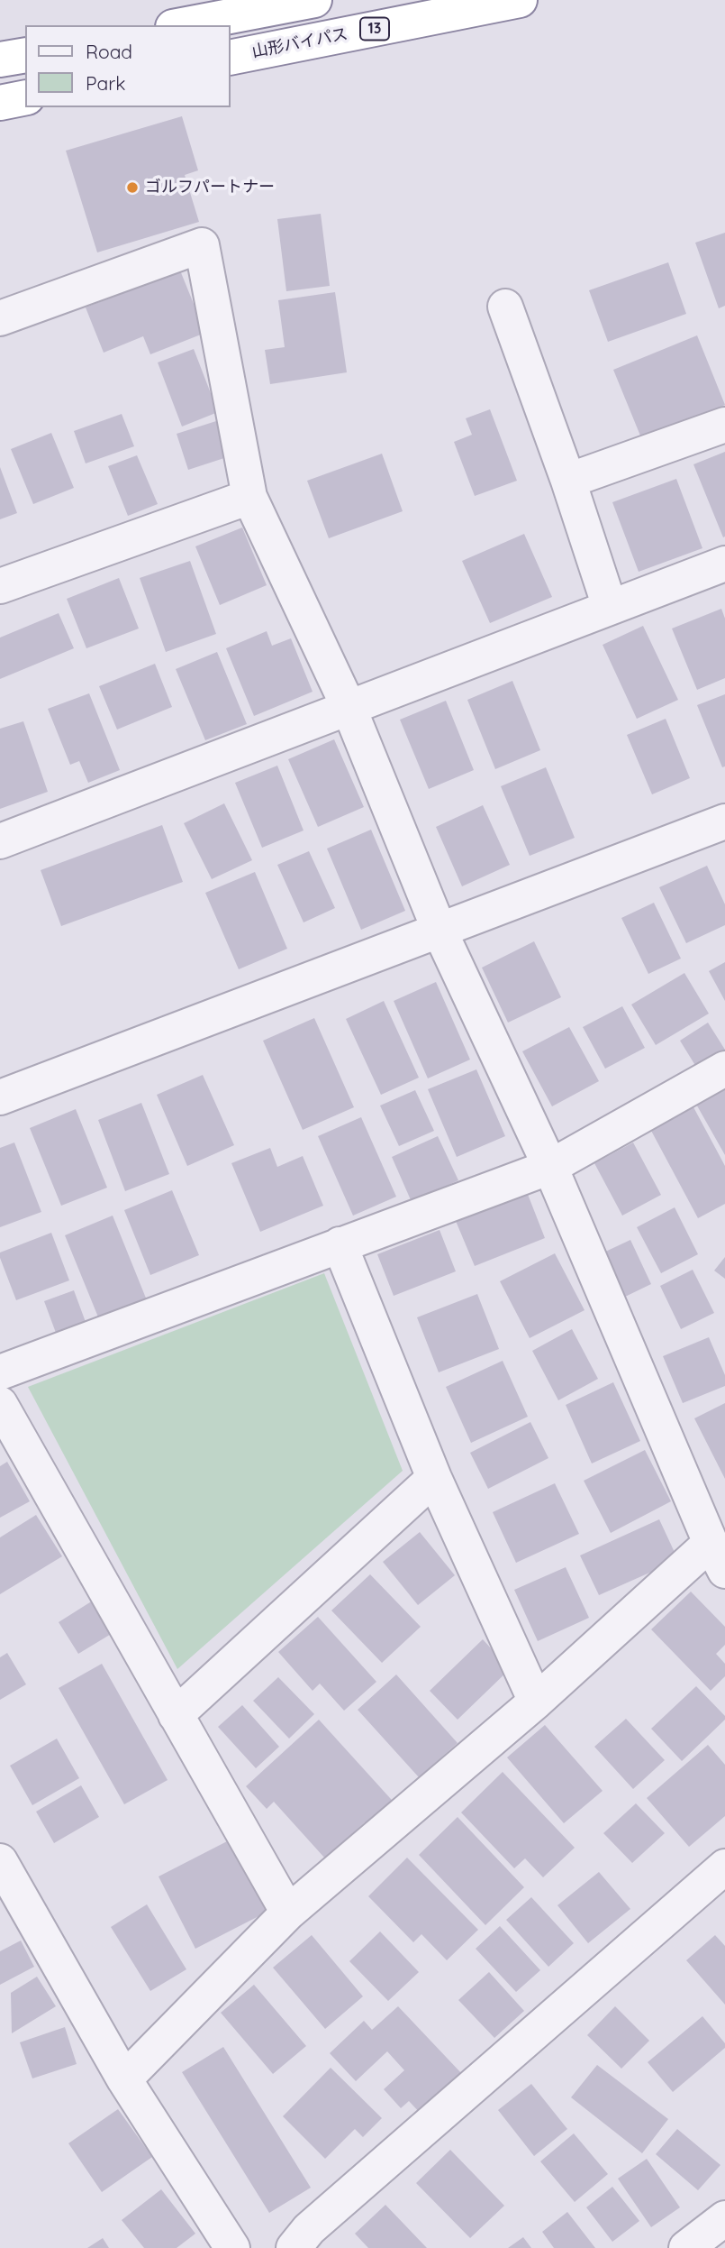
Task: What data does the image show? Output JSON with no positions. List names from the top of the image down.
{
  "streets": {
    "highway": ["13", "山形バイパス"]
  },
  "places": ["ゴルフパートナー"],
  "legend": ["Road", "Park"]
}
